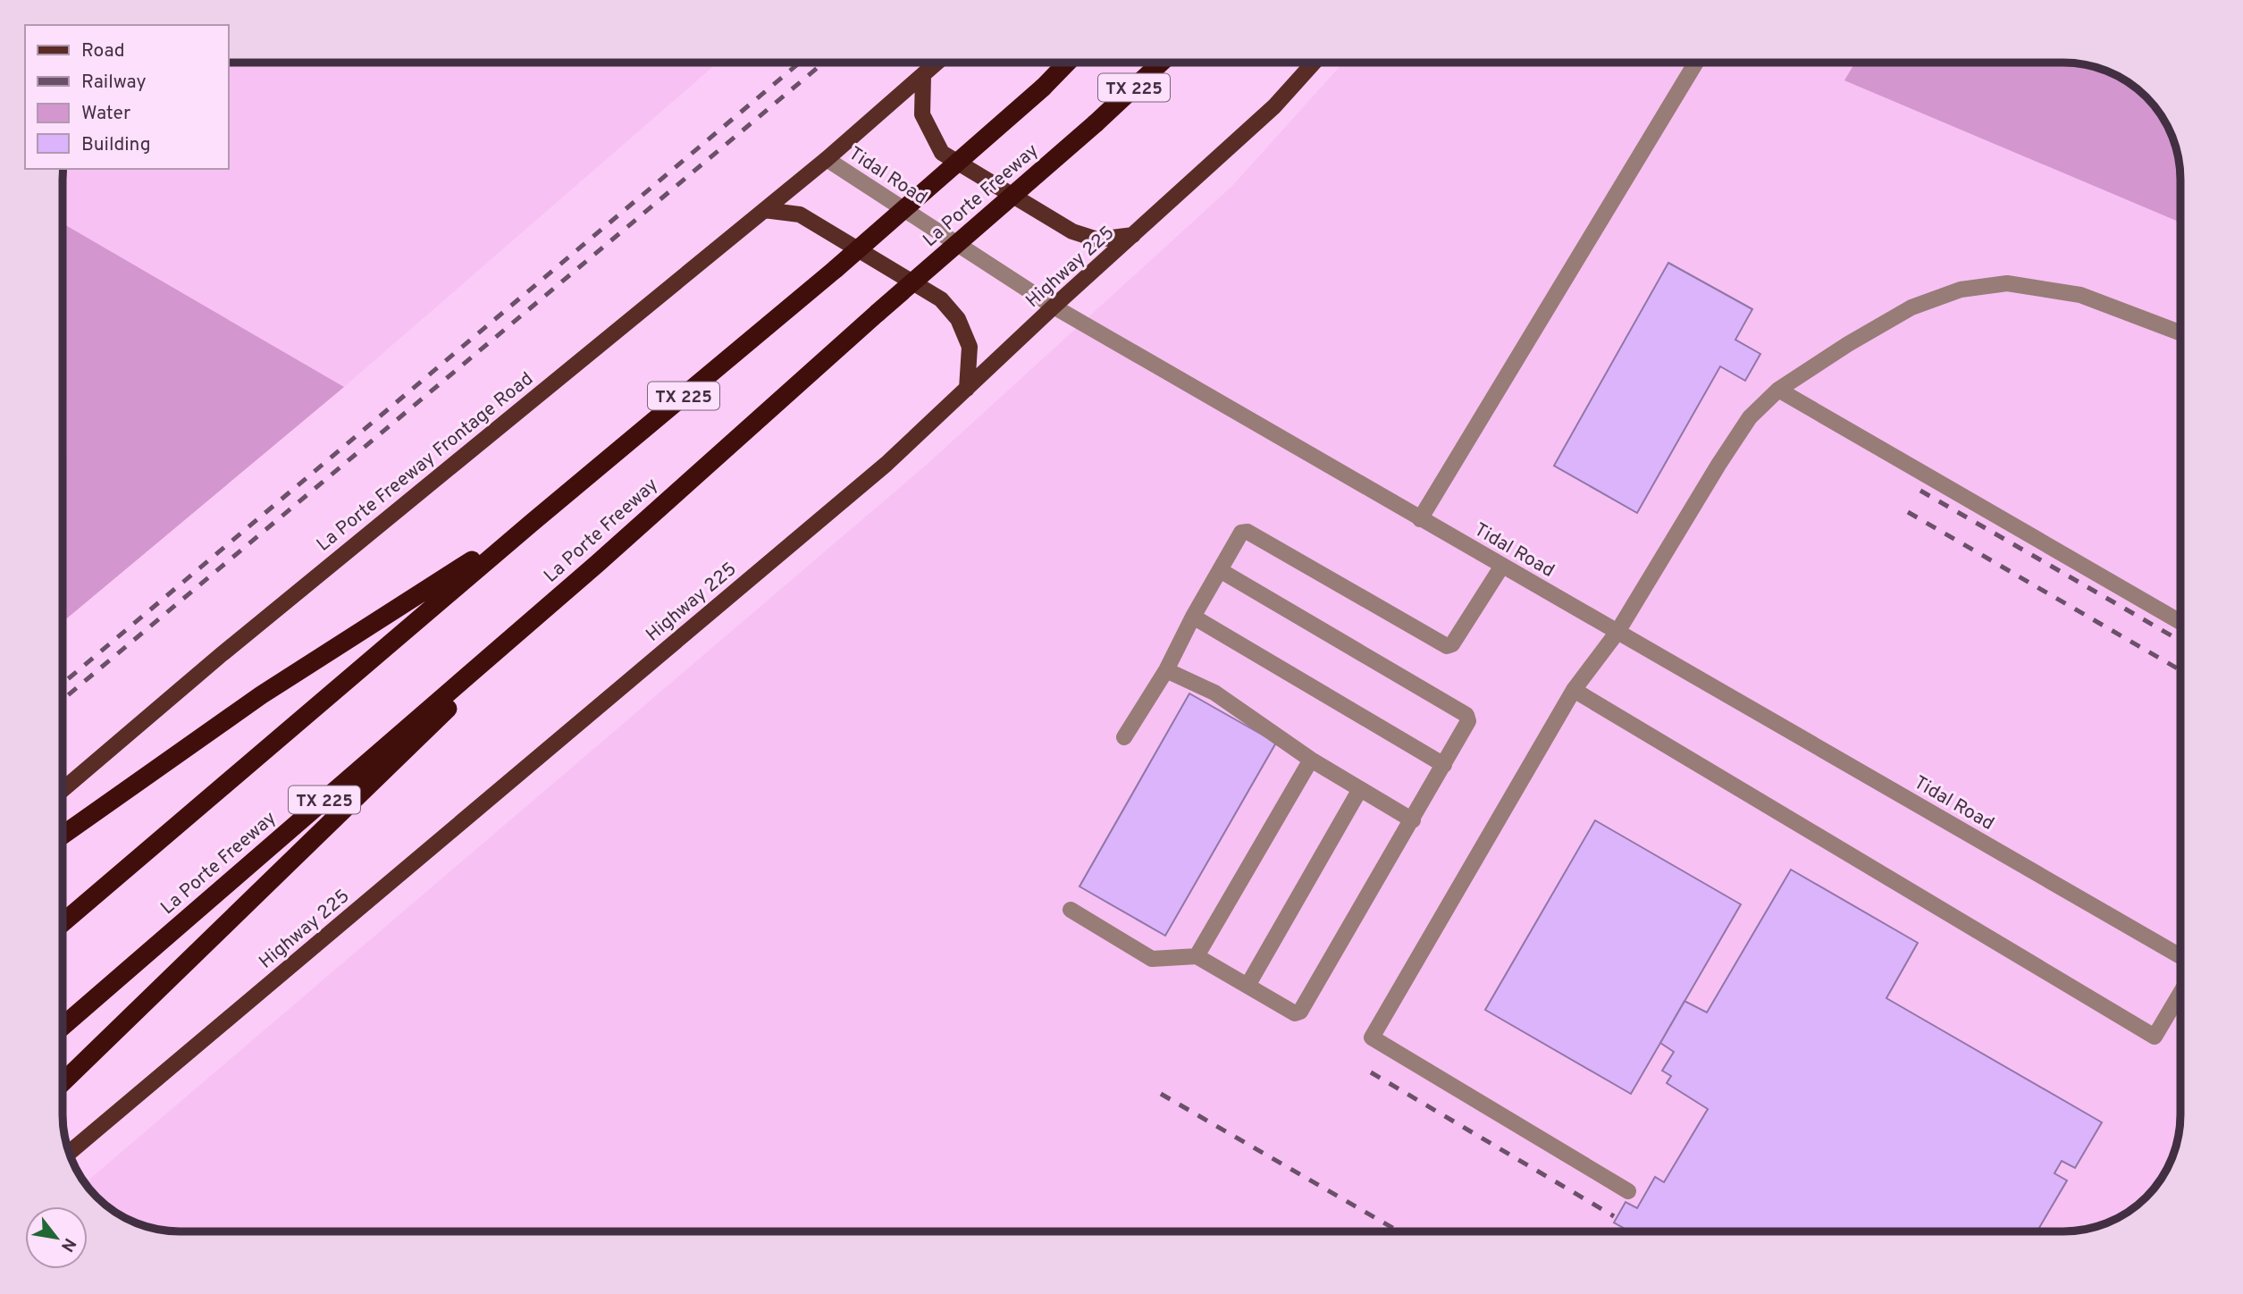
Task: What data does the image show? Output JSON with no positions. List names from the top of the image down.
{
  "streets": {
    "highway": ["TX 225", "La Porte Freeway"],
    "main road": ["Highway 225", "La Porte Freeway Frontage Road"],
    "street": ["Tidal Road"]
  },
  "crossings": [
    ["Tidal Road", "Highway 225"],
    ["Tidal Road", "La Porte Freeway Frontage Road"]
  ],
  "legend": [
    "Road",
    "Railway",
    "Water",
    "Building"
  ],
  "north": "bottom right"
}
